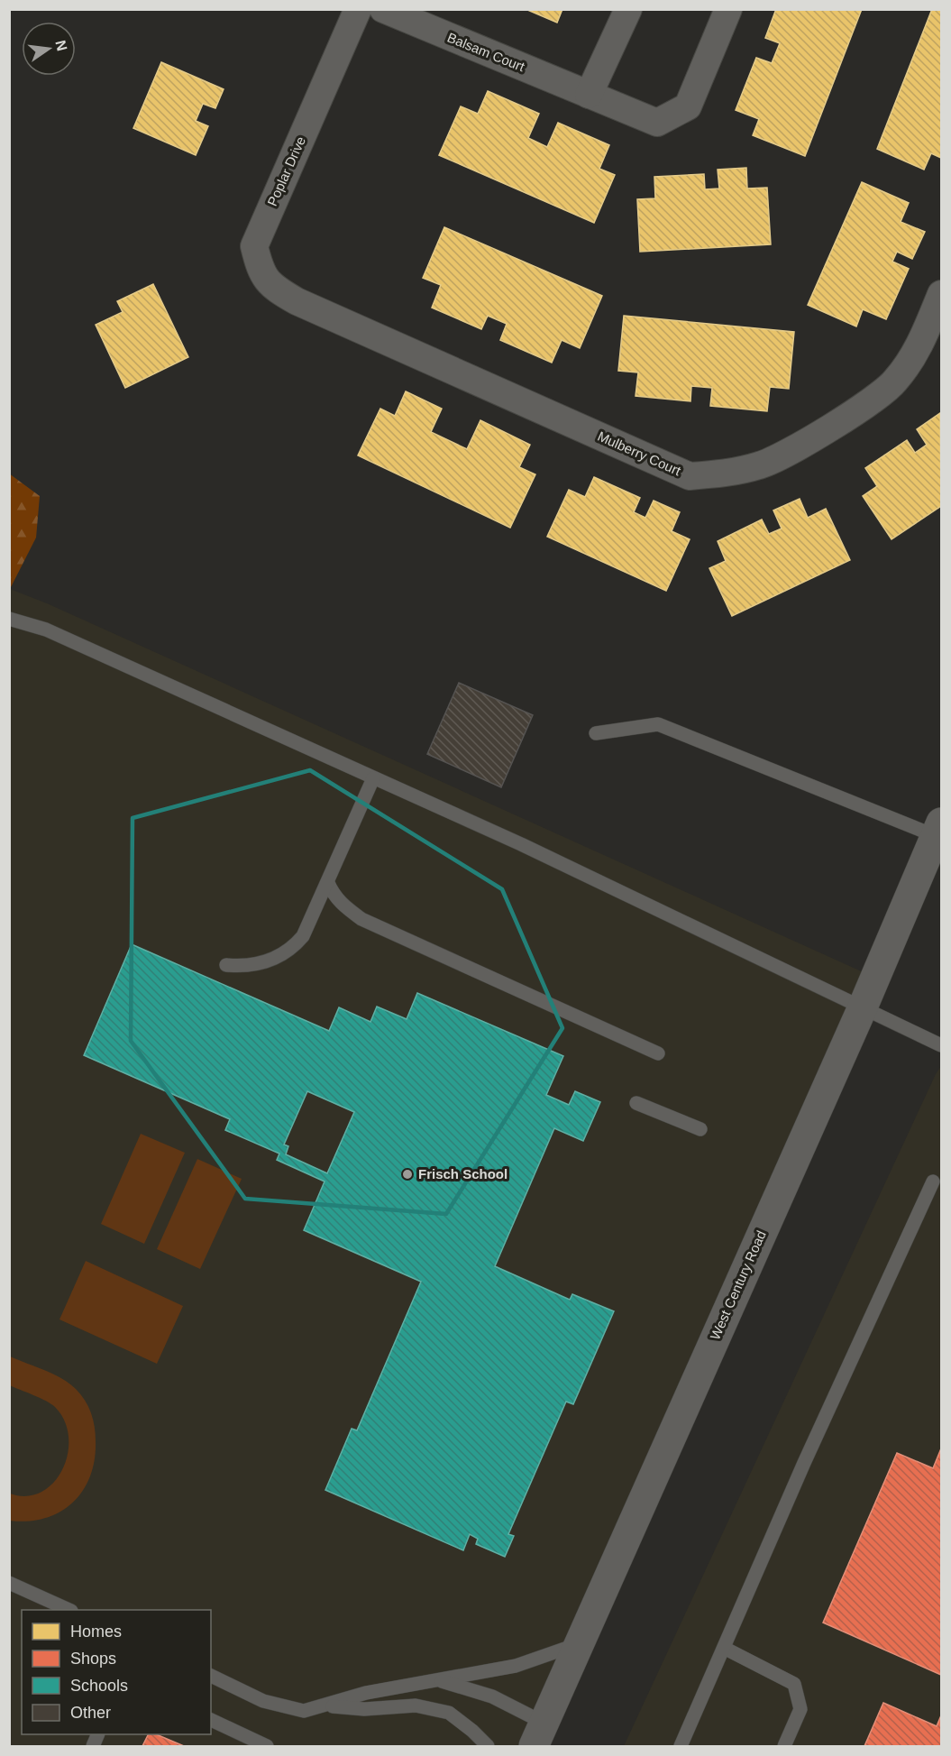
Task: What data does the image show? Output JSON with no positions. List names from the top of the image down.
{
  "streets": {
    "main road": ["West Century Road"],
    "street": ["Balsam Court", "Poplar Drive", "Mulberry Court"]
  },
  "crossings": [
    ["Poplar Drive", "Mulberry Court"]
  ],
  "places": ["Frisch School"],
  "legend": [
    "Homes",
    "Shops",
    "Schools",
    "Other"
  ],
  "north": "right"
}
